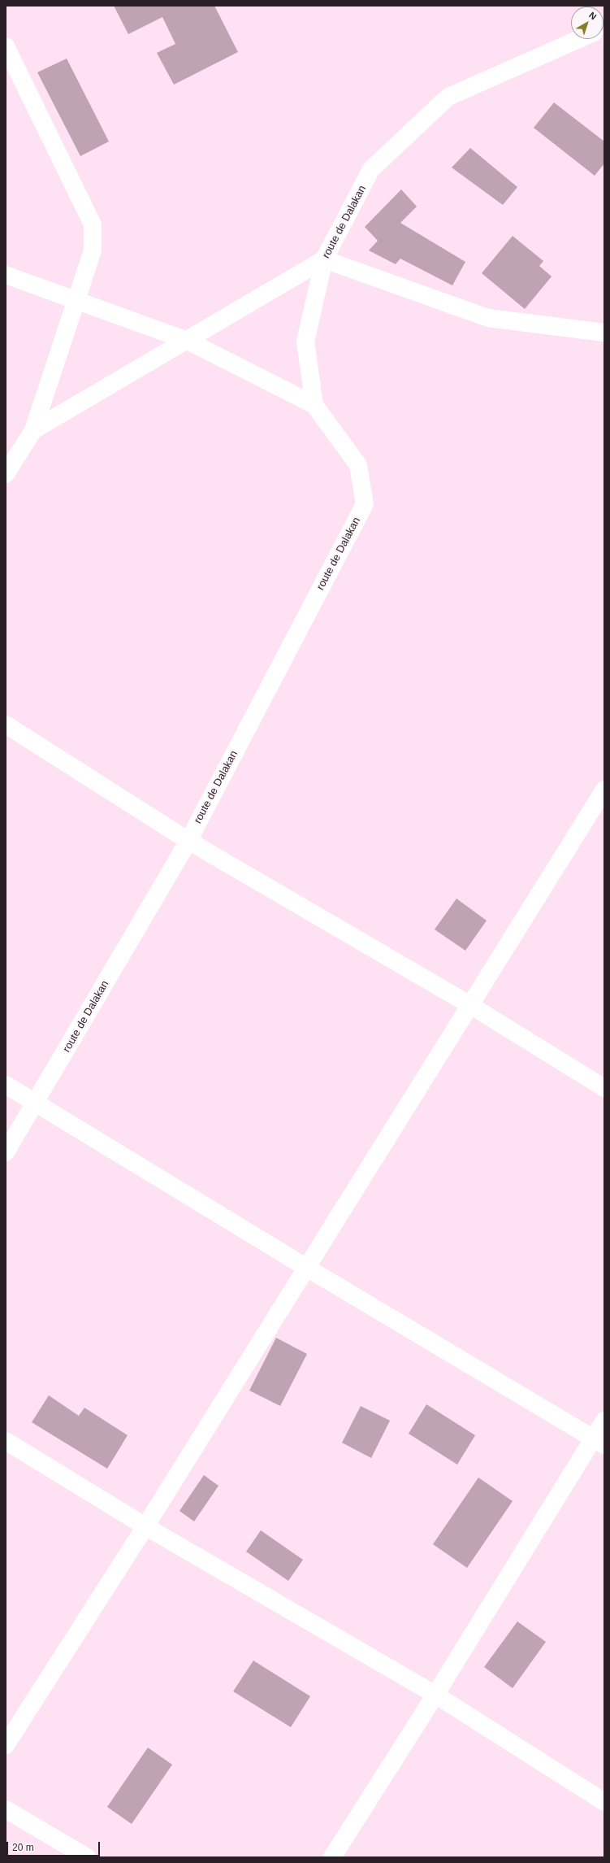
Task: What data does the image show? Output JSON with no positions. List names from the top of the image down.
{
  "streets": {
    "street": ["route de Dalakan"]
  },
  "scale_bar": "20 m",
  "north": "top right"
}
